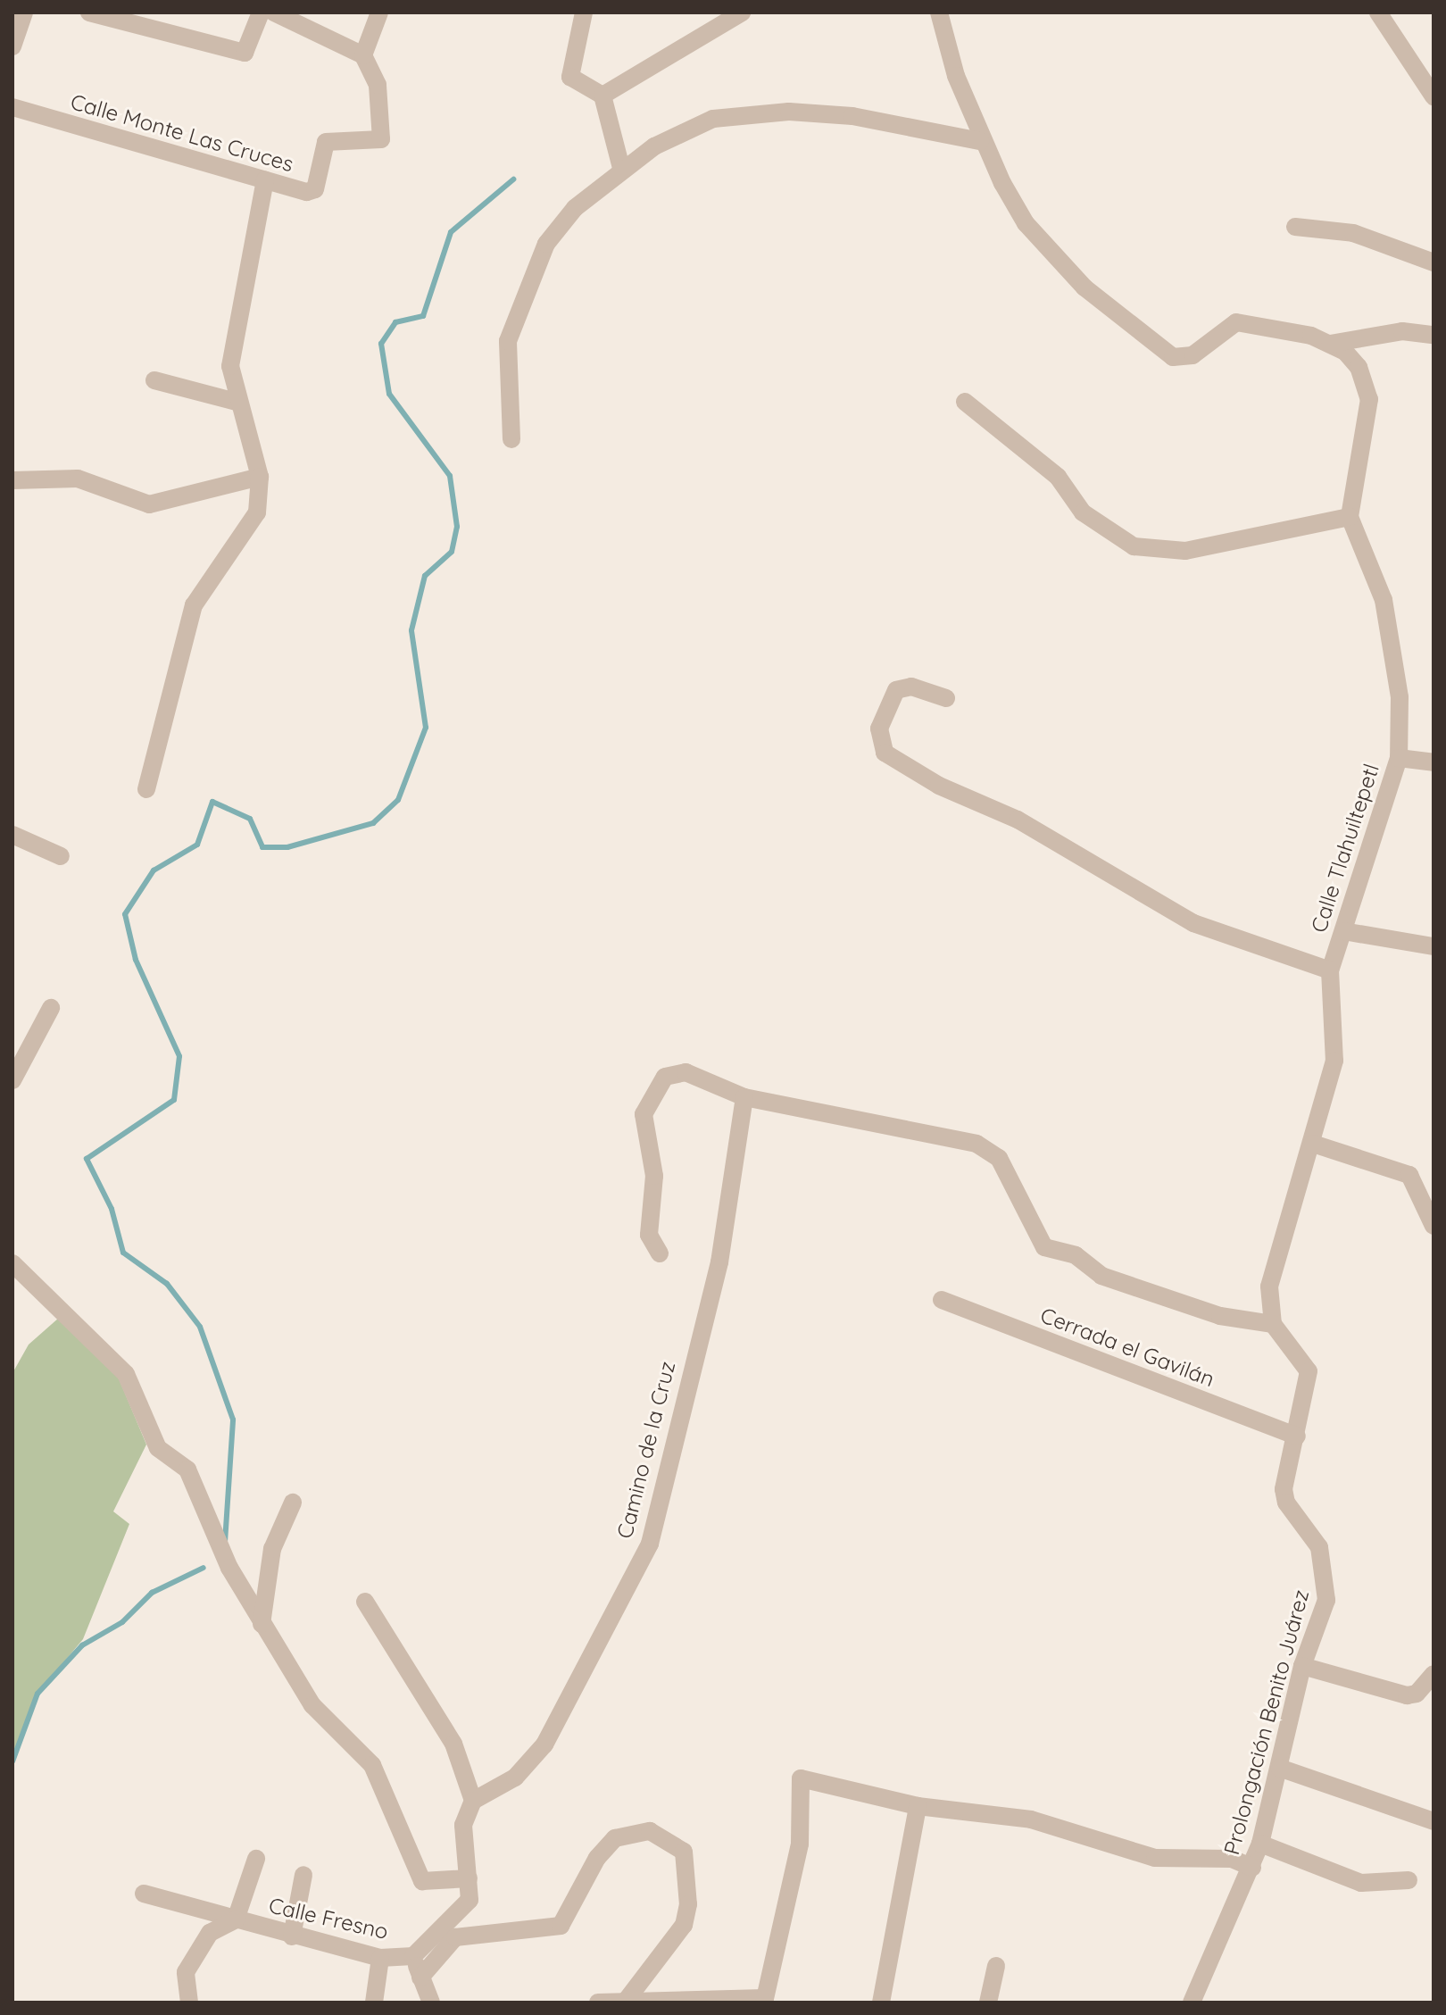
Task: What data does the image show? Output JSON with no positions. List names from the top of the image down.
{
  "streets": {
    "street": [
      "Calle Monte Las Cruces",
      "Calle Tlahuiltepetl",
      "Cerrada el Gavilán",
      "Camino de la Cruz",
      "Prolongación Benito Juárez",
      "Calle Fresno"
    ]
  },
  "crossings": [
    ["Calle Tlahuiltepetl", "Prolongación Benito Juárez"],
    ["Cerrada el Gavilán", "Prolongación Benito Juárez"],
    ["Camino de la Cruz", "Calle Fresno"]
  ]
}
